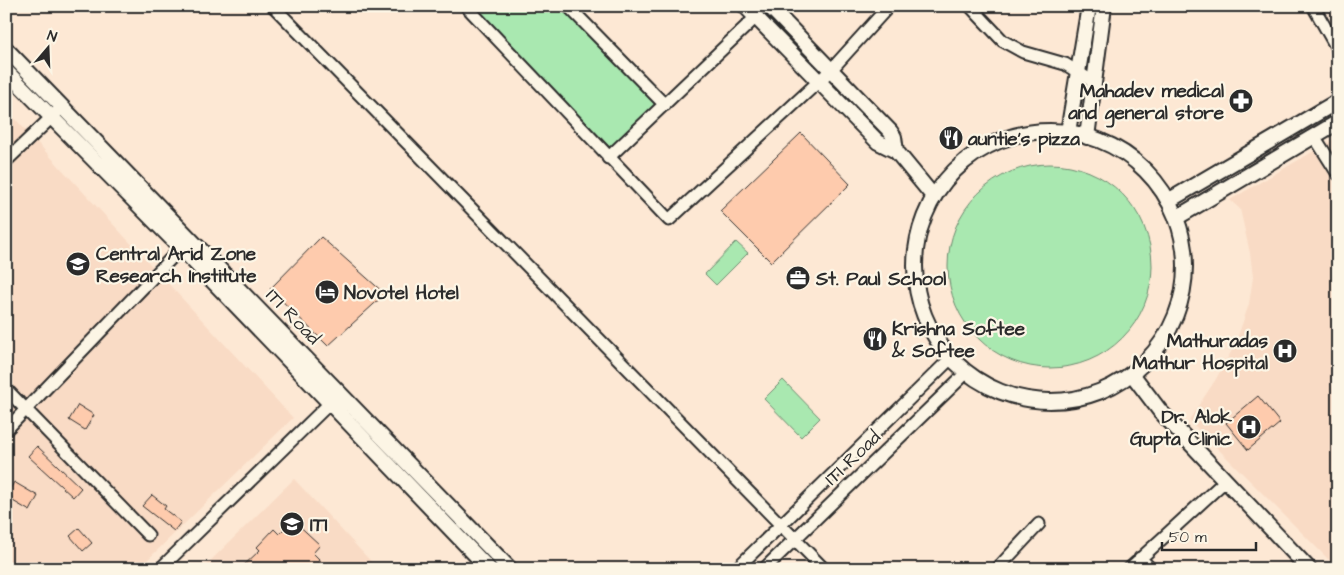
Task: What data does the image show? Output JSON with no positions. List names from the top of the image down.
{
  "streets": {
    "street": ["ITI Road"]
  },
  "places": {
    "pharmacy": ["Mahadev medical and general store"],
    "restaurant": ["auntie's pizza", "Krishna Softee & Softee"],
    "school or university": ["Central Arid Zone Research Institute", "ITI"],
    "office": ["St. Paul School"],
    "hotel": ["Novotel Hotel"],
    "hospital": ["Mathuradas Mathur Hospital", "Dr. Alok Gupta Clinic"]
  },
  "scale_bar": "50 m",
  "north": "top"
}
